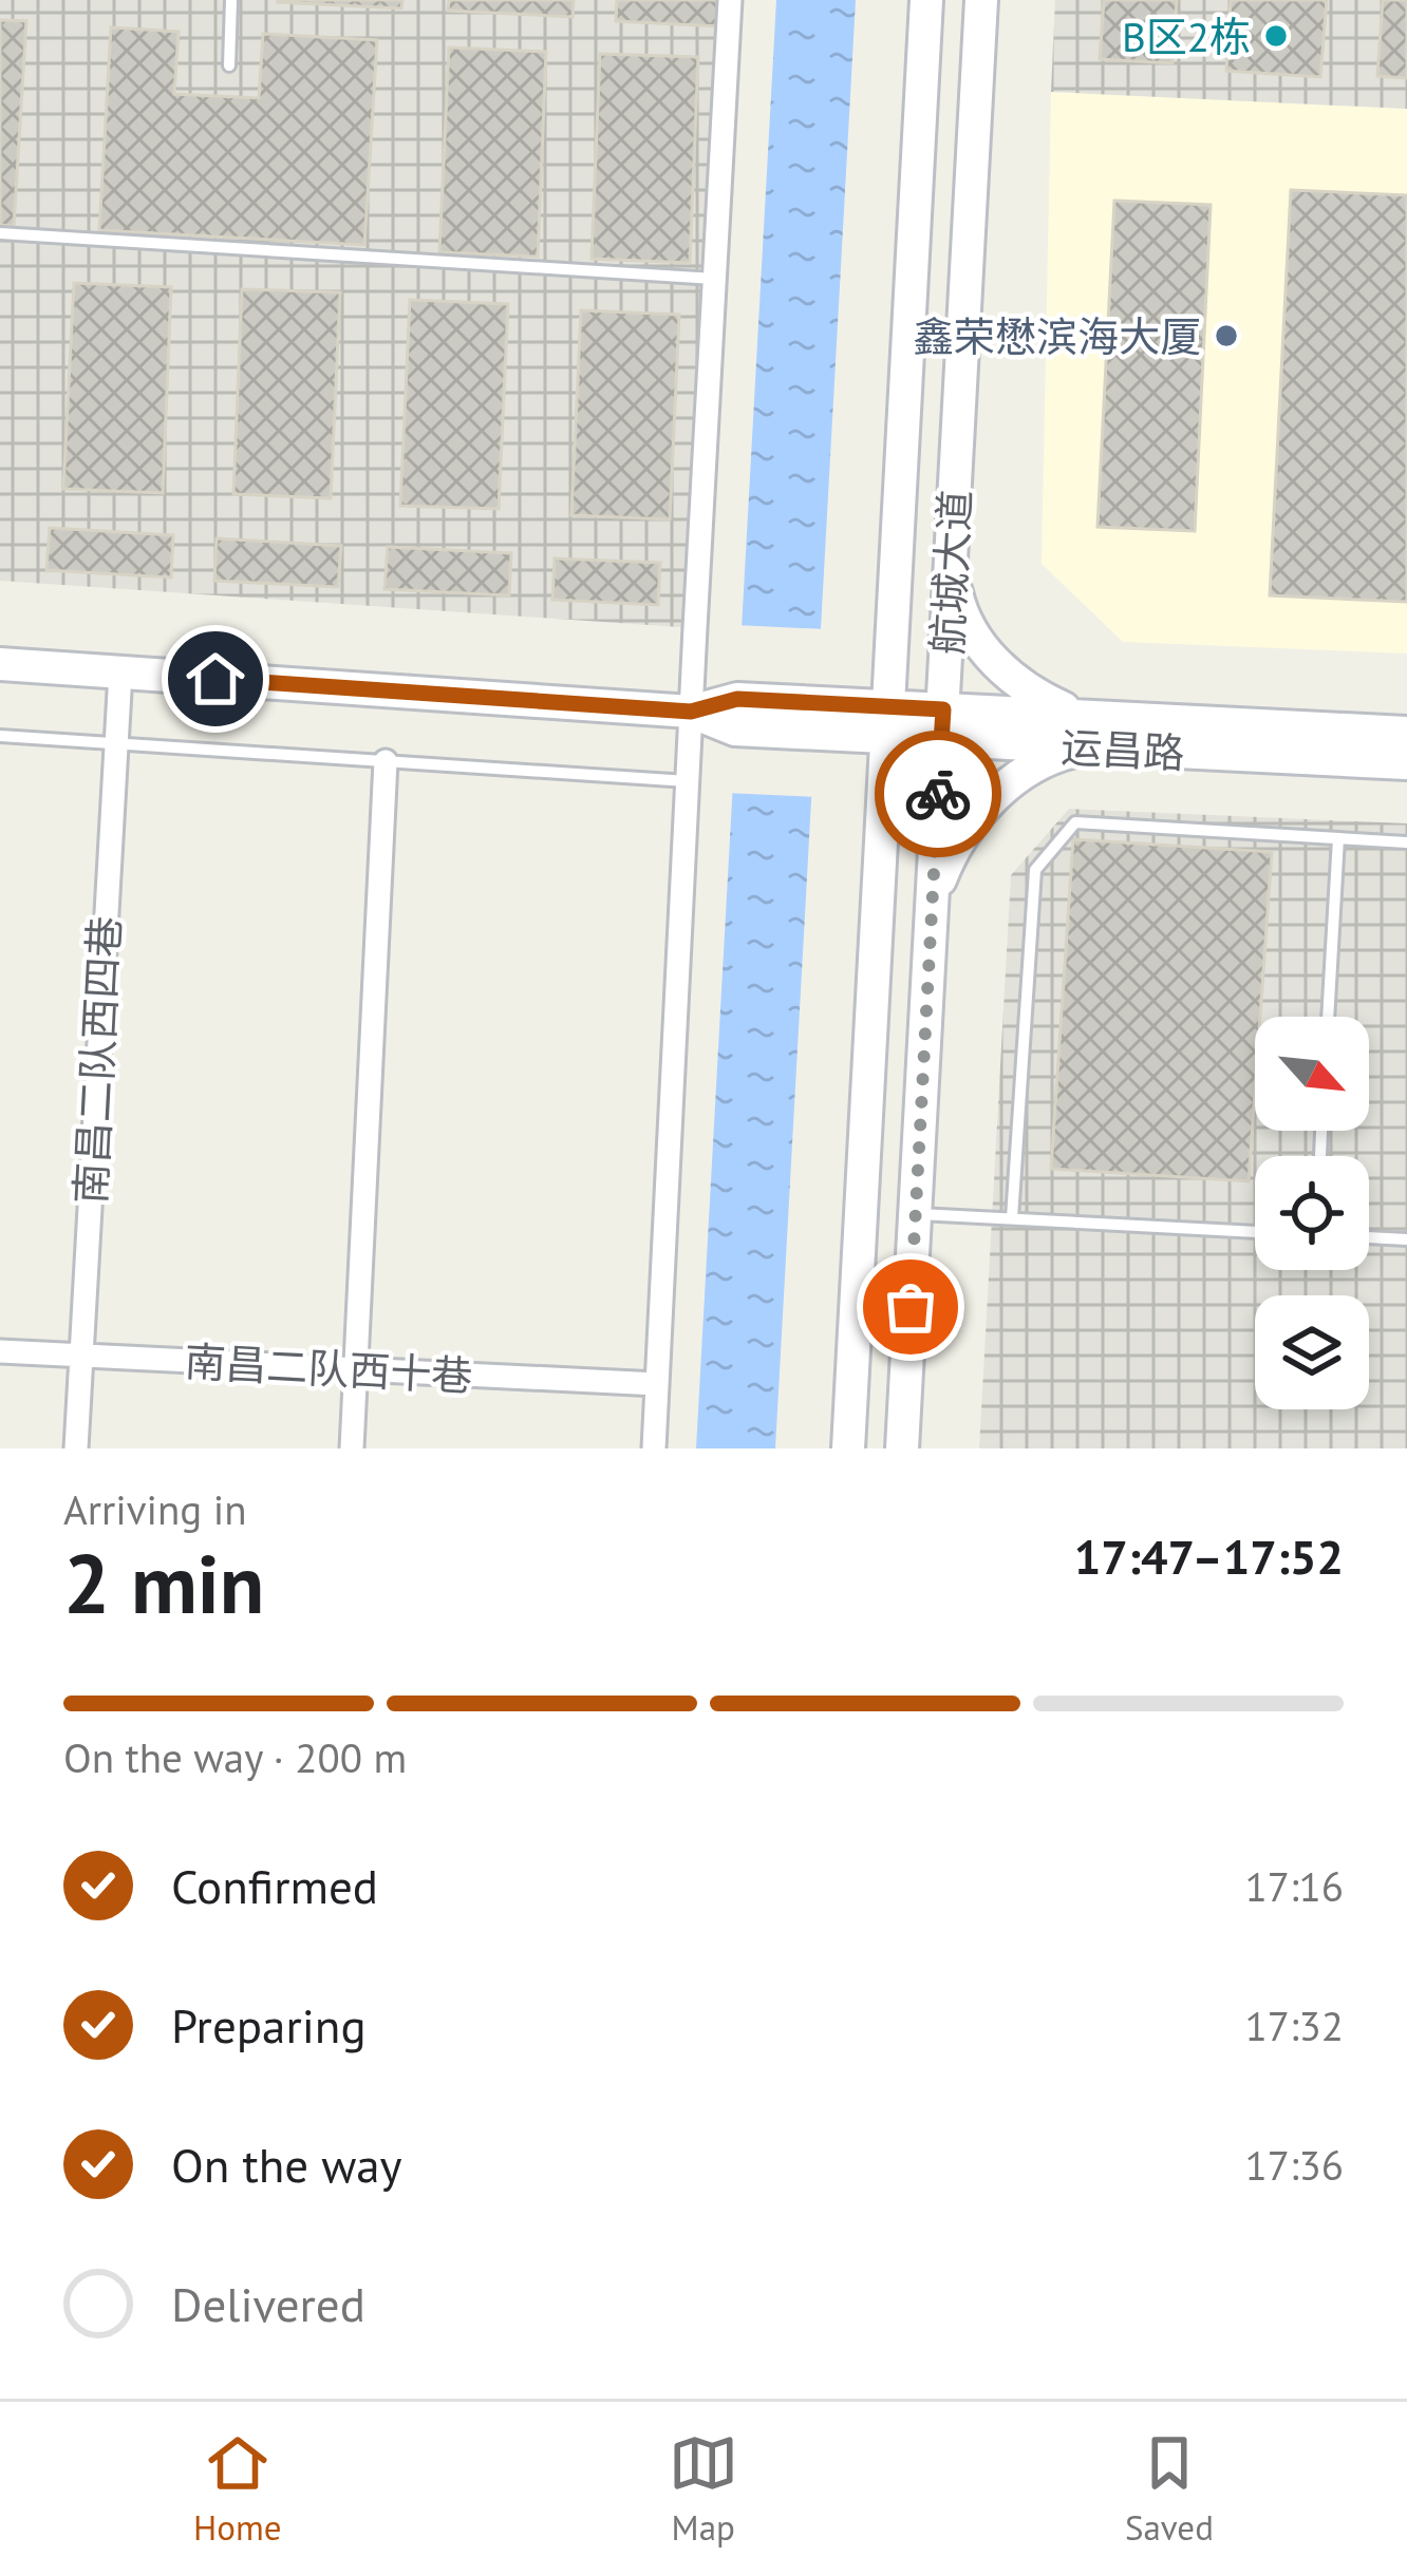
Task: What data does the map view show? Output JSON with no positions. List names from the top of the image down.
{
  "streets": {
    "main road": ["航城大道", "运昌路"],
    "street": ["南昌二队西四巷", "南昌二队西十巷"]
  },
  "crossings": [
    ["航城大道", "运昌路"],
    ["运昌路", "南昌二队西四巷"],
    ["南昌二队西四巷", "南昌二队西十巷"]
  ],
  "places": ["B区2栋", "鑫荣懋滨海大厦"],
  "north": "bottom right",
  "page": {
    "heading": ["2 min", "Arriving in", "17:47–17:52"],
    "bar": "On the way · 200 m",
    "list": [
      ["Confirmed", "17:16"],
      ["Preparing", "17:32"],
      ["On the way", "17:36"],
      "Delivered"
    ],
    "tabs": ["Home", "Map", "Saved"]
  }
}
